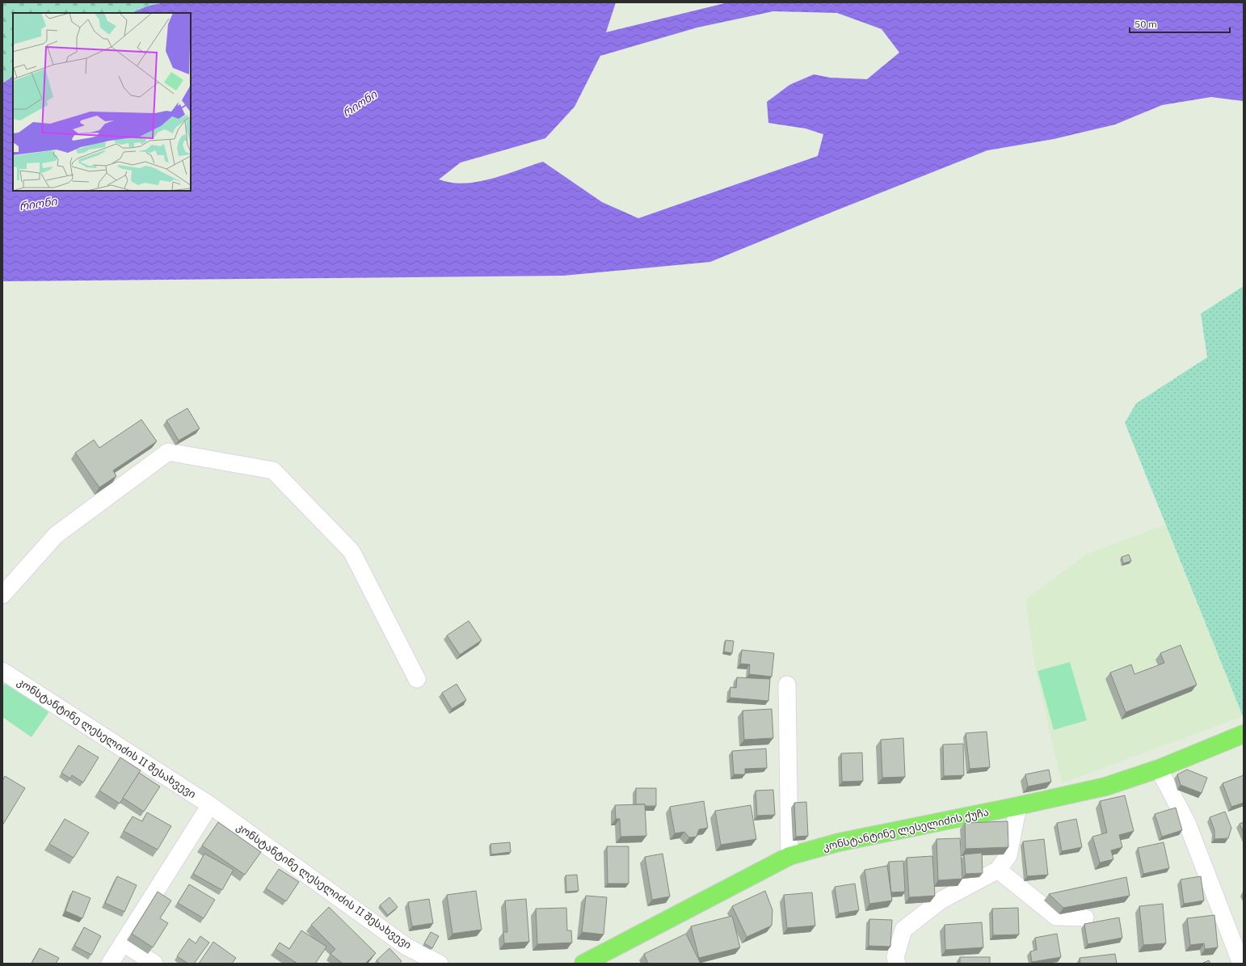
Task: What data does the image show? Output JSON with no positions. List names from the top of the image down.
{
  "streets": {
    "main road": ["კონსტანტინე ლესელიძის ქუჩა"],
    "street": ["კონსტანტინე ლესელიძის II შესახვევი"]
  },
  "water": ["რიონი"],
  "scale_bar": "50 m"
}
